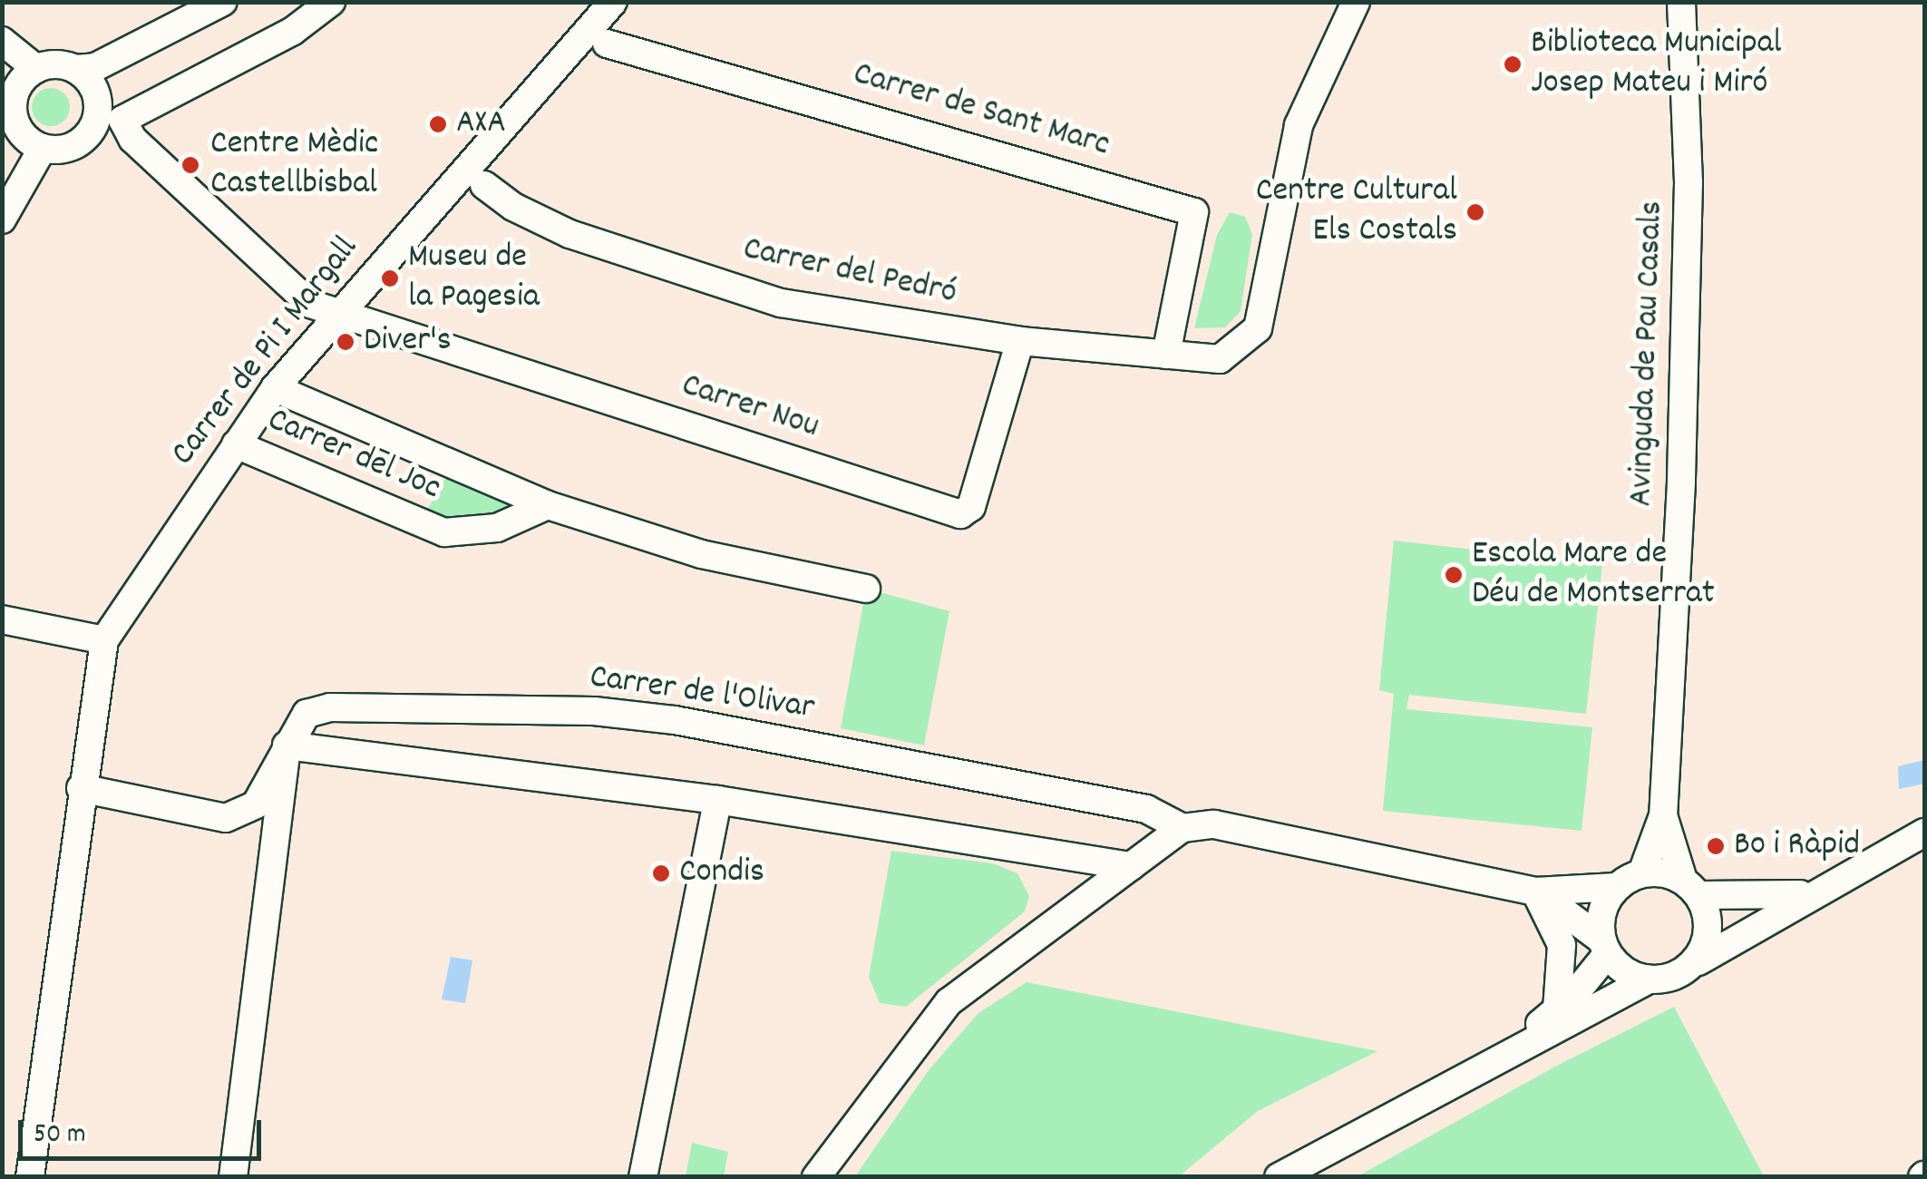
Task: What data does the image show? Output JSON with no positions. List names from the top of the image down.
{
  "streets": {
    "street": [
      "Carrer de Sant Marc",
      "Carrer del Pedró",
      "Carrer de Pi I Margall",
      "Avinguda de Pau Casals",
      "Carrer Nou",
      "Carrer del Joc",
      "Carrer de l'Olivar"
    ]
  },
  "crossings": [
    ["Carrer de Sant Marc", "Carrer del Pedró"],
    ["Carrer del Pedró", "Carrer Nou"],
    ["Carrer de Pi I Margall", "Carrer Nou"],
    ["Carrer de Pi I Margall", "Carrer del Joc"],
    ["Avinguda de Pau Casals", "Carrer de l'Olivar"]
  ],
  "places": [
    "Biblioteca Municipal Josep Mateu i Miró",
    "AXA",
    "Centre Mèdic Castellbisbal",
    "Centre Cultural Els Costals",
    "Museu de la Pagesia",
    "Diver's",
    "Escola Mare de Déu de Montserrat",
    "Bo i Ràpid",
    "Condis"
  ],
  "scale_bar": "50 m"
}
